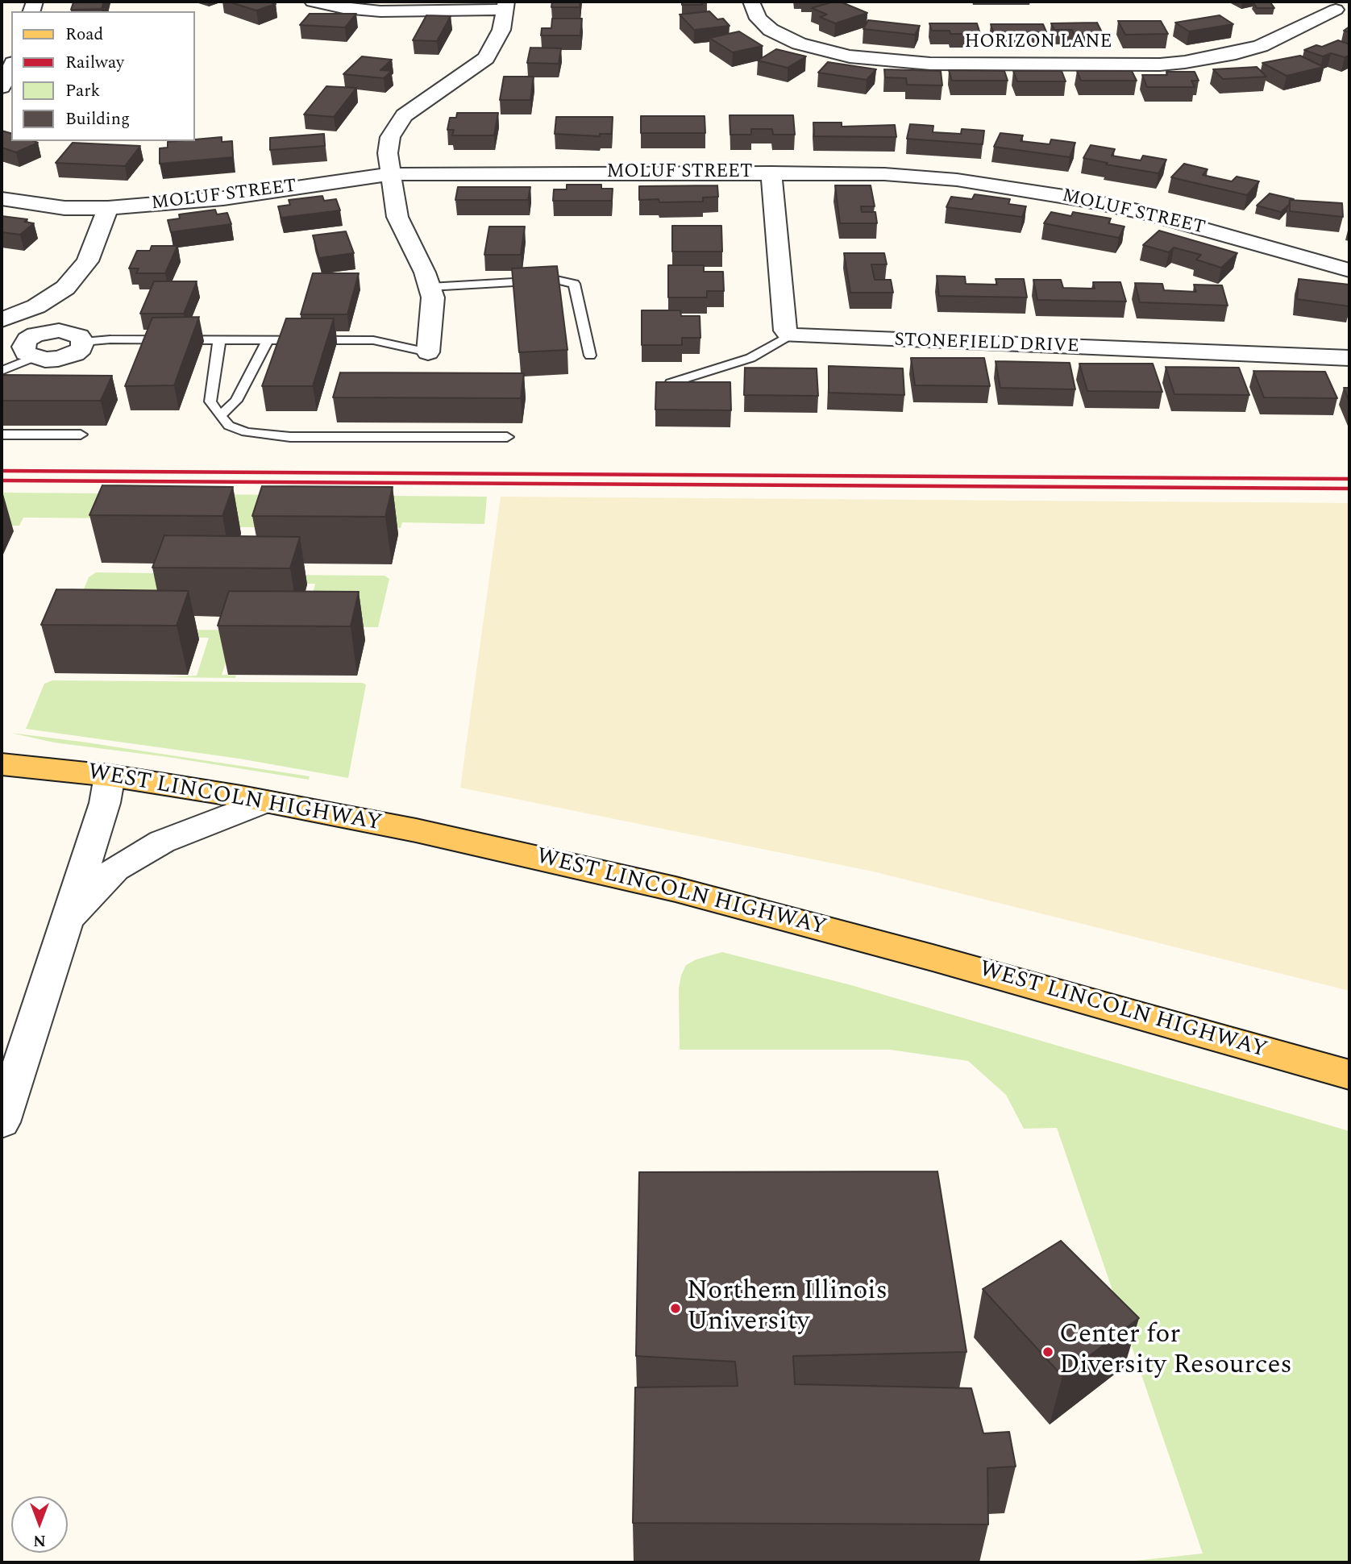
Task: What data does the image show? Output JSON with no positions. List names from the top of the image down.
{
  "streets": {
    "main road": ["WEST LINCOLN HIGHWAY"],
    "street": ["HORIZON LANE", "MOLUF STREET", "STONEFIELD DRIVE"]
  },
  "places": ["Northern Illinois University", "Center for Diversity Resources"],
  "legend": [
    "Road",
    "Railway",
    "Park",
    "Building"
  ],
  "north": "bottom"
}
